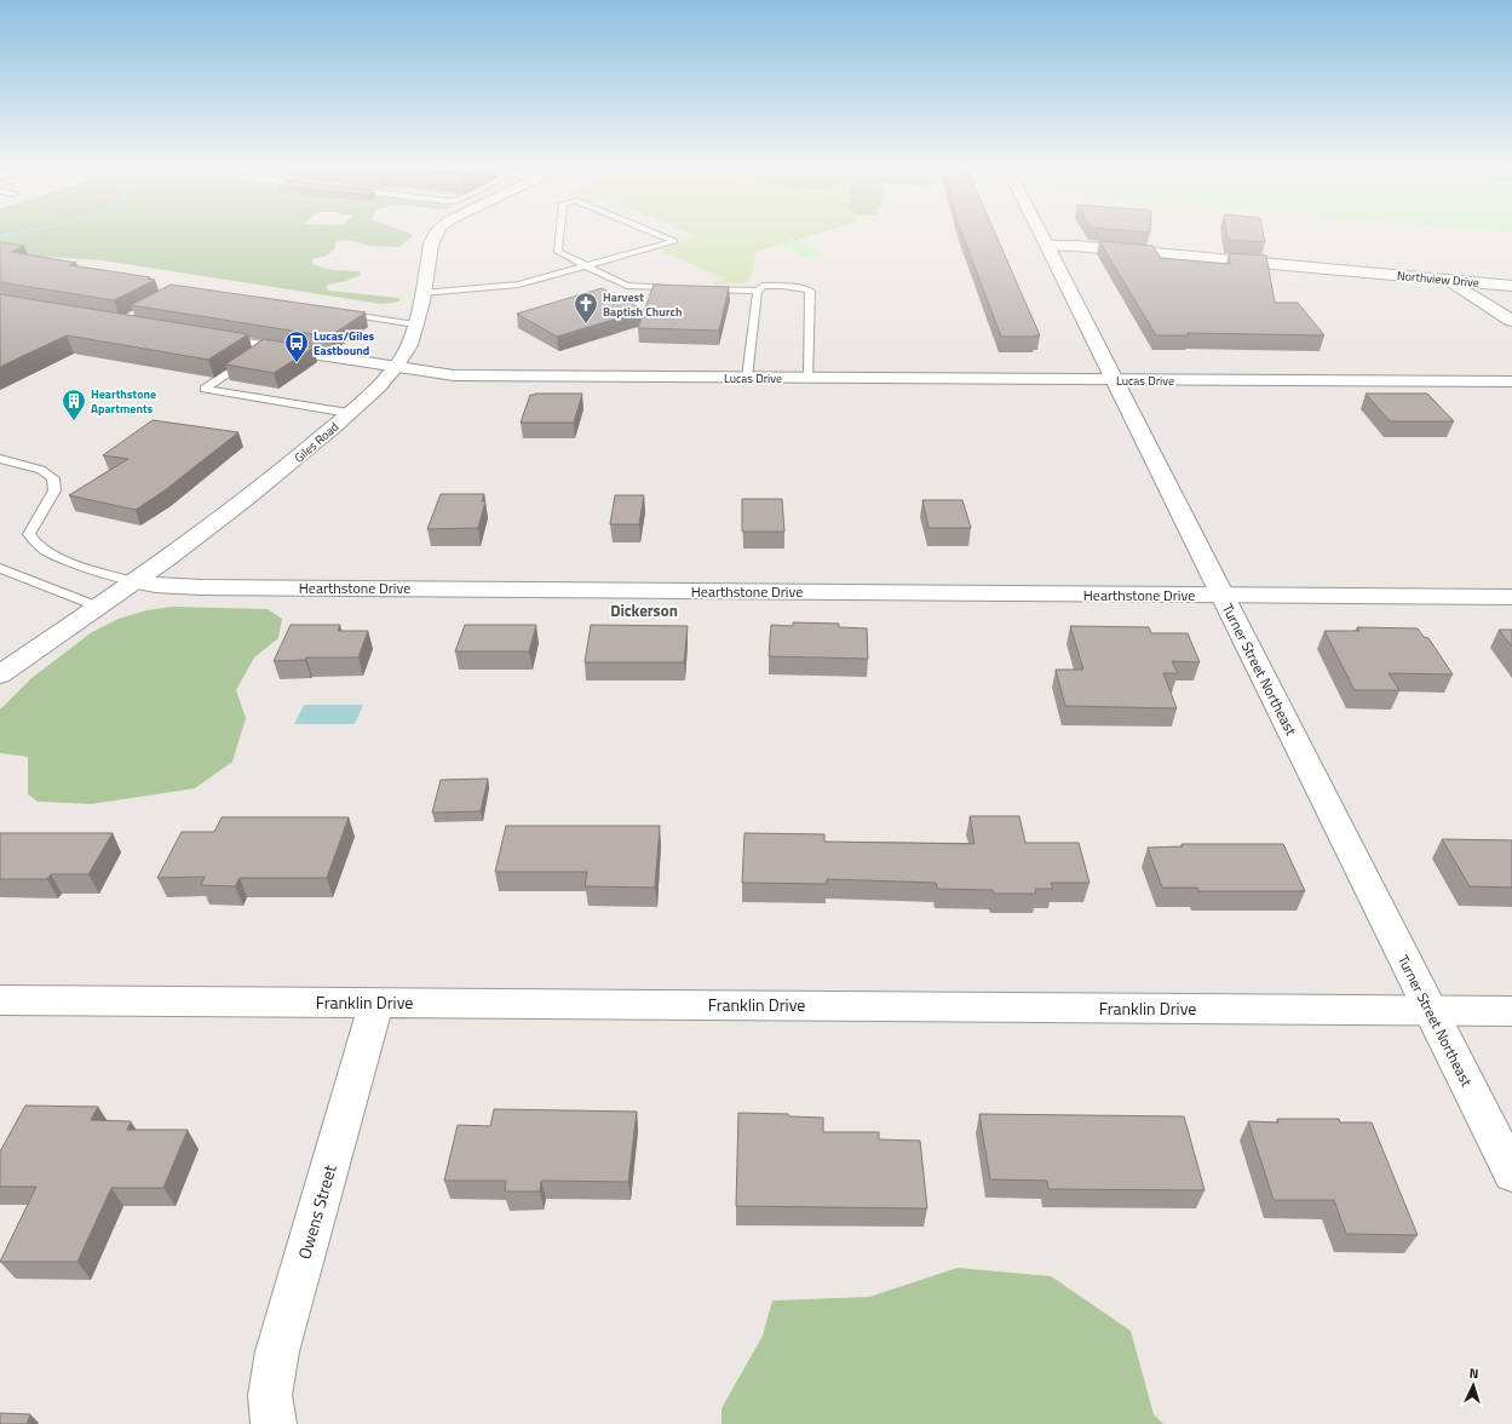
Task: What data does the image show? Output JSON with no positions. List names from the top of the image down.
{
  "streets": {
    "street": [
      "Northview Drive",
      "Lucas Drive",
      "Giles Road",
      "Hearthstone Drive",
      "Turner Street Northeast",
      "Franklin Drive",
      "Owens Street"
    ]
  },
  "crossings": [
    ["Northview Drive", "Turner Street Northeast"],
    ["Lucas Drive", "Giles Road"],
    ["Lucas Drive", "Turner Street Northeast"],
    ["Giles Road", "Hearthstone Drive"],
    ["Hearthstone Drive", "Turner Street Northeast"],
    ["Turner Street Northeast", "Franklin Drive"],
    ["Franklin Drive", "Owens Street"]
  ],
  "districts": ["Dickerson"],
  "places": {
    "church": ["Harvest Baptish Church"],
    "bus stop": ["Lucas/Giles Eastbound"],
    "building": ["Hearthstone Apartments"]
  },
  "north": "top"
}
